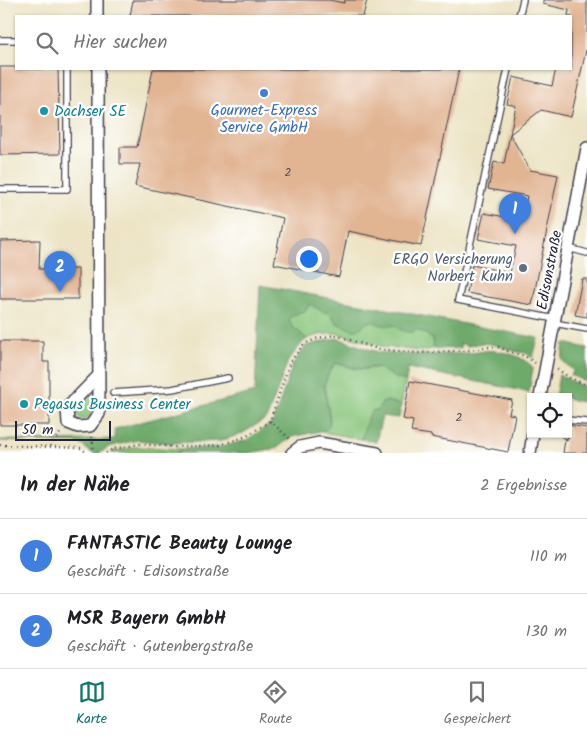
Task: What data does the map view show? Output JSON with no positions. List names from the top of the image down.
{
  "streets": {
    "street": ["Edisonstraße"]
  },
  "places": [
    "Gourmet-Express Service GmbH",
    "Dachser SE",
    "ERGO Versicherung Norbert Kuhn",
    "Pegasus Business Center"
  ],
  "house_numbers": ["2", "2"],
  "scale_bar": "50 m",
  "page": {
    "search": "Hier suchen",
    "pins": ["1", "2"],
    "scale": "50 m",
    "heading": ["In der Nähe", "2 Ergebnisse"],
    "list": [
      {
        "mark": "1",
        "name": "FANTASTIC Beauty Lounge",
        "note": "Geschäft · Edisonstraße",
        "value": "110 m"
      },
      {
        "mark": "2",
        "name": "MSR Bayern GmbH",
        "note": "Geschäft · Gutenbergstraße",
        "value": "130 m"
      }
    ],
    "nav": ["Karte", "Route", "Gespeichert"]
  }
}
